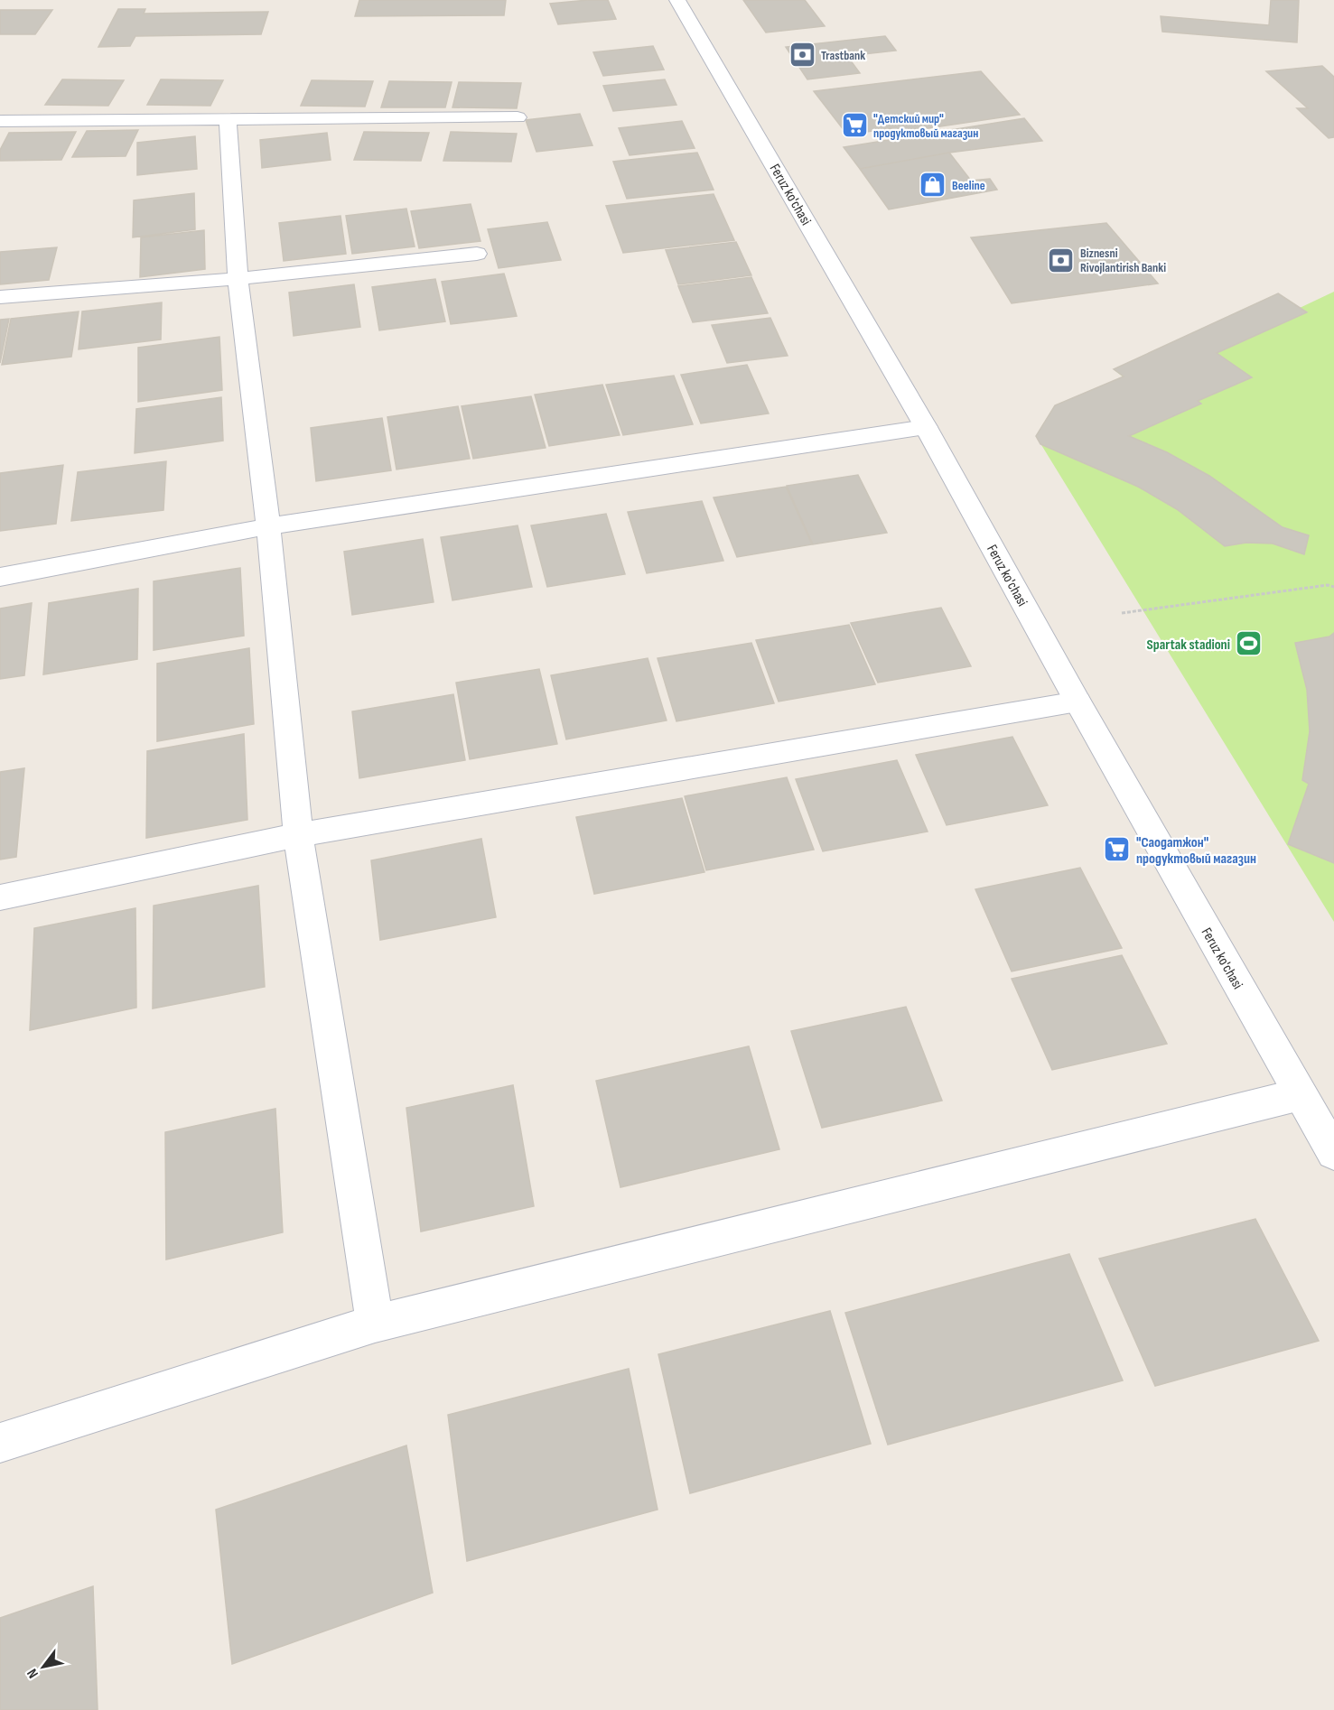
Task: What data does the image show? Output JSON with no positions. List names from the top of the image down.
{
  "streets": {
    "street": ["Feruz ko'chasi"]
  },
  "places": {
    "bank": ["Trastbank", "Biznesni Rivojlantirish Banki"],
    "supermarket": ["\"Детский мир\" продуктовый магазин", "\"Саодатжон\" продуктовый магазин"],
    "shop": ["Beeline"],
    "sports": ["Spartak stadioni"]
  },
  "north": "bottom left"
}
